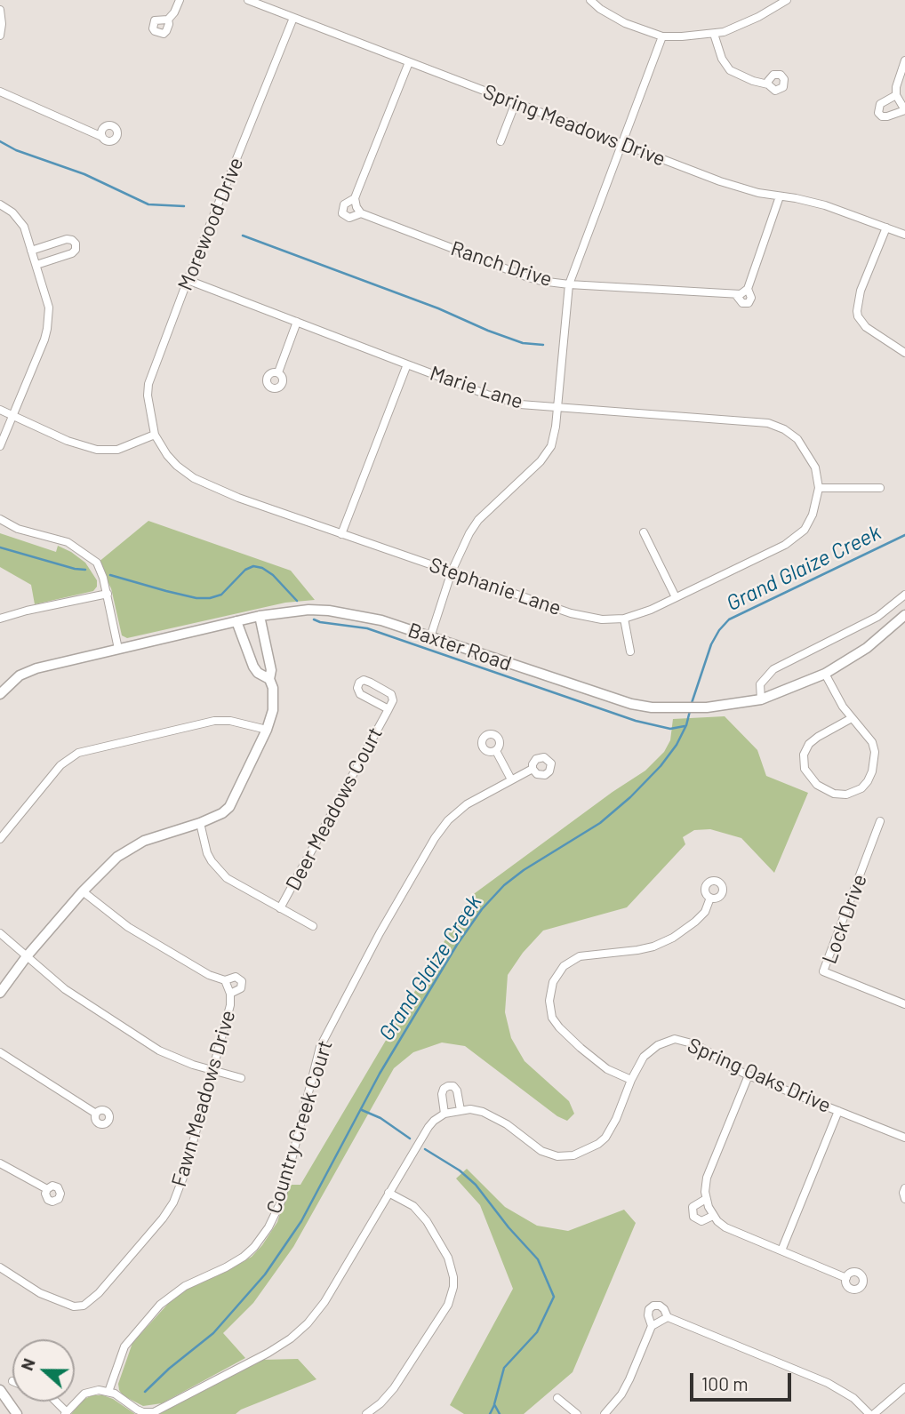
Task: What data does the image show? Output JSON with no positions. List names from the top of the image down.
{
  "streets": {
    "main road": ["Baxter Road"],
    "street": [
      "Spring Meadows Drive",
      "Morewood Drive",
      "Ranch Drive",
      "Marie Lane",
      "Stephanie Lane",
      "Deer Meadows Court",
      "Lock Drive",
      "Spring Oaks Drive",
      "Fawn Meadows Drive",
      "Country Creek Court"
    ]
  },
  "crossings": [
    ["Spring Meadows Drive", "Morewood Drive"],
    ["Spring Meadows Drive", "Ranch Drive"],
    ["Morewood Drive", "Marie Lane"],
    ["Morewood Drive", "Stephanie Lane"],
    ["Marie Lane", "Stephanie Lane"]
  ],
  "water": ["Grand Glaize Creek"],
  "scale_bar": "100 m",
  "north": "left"
}
